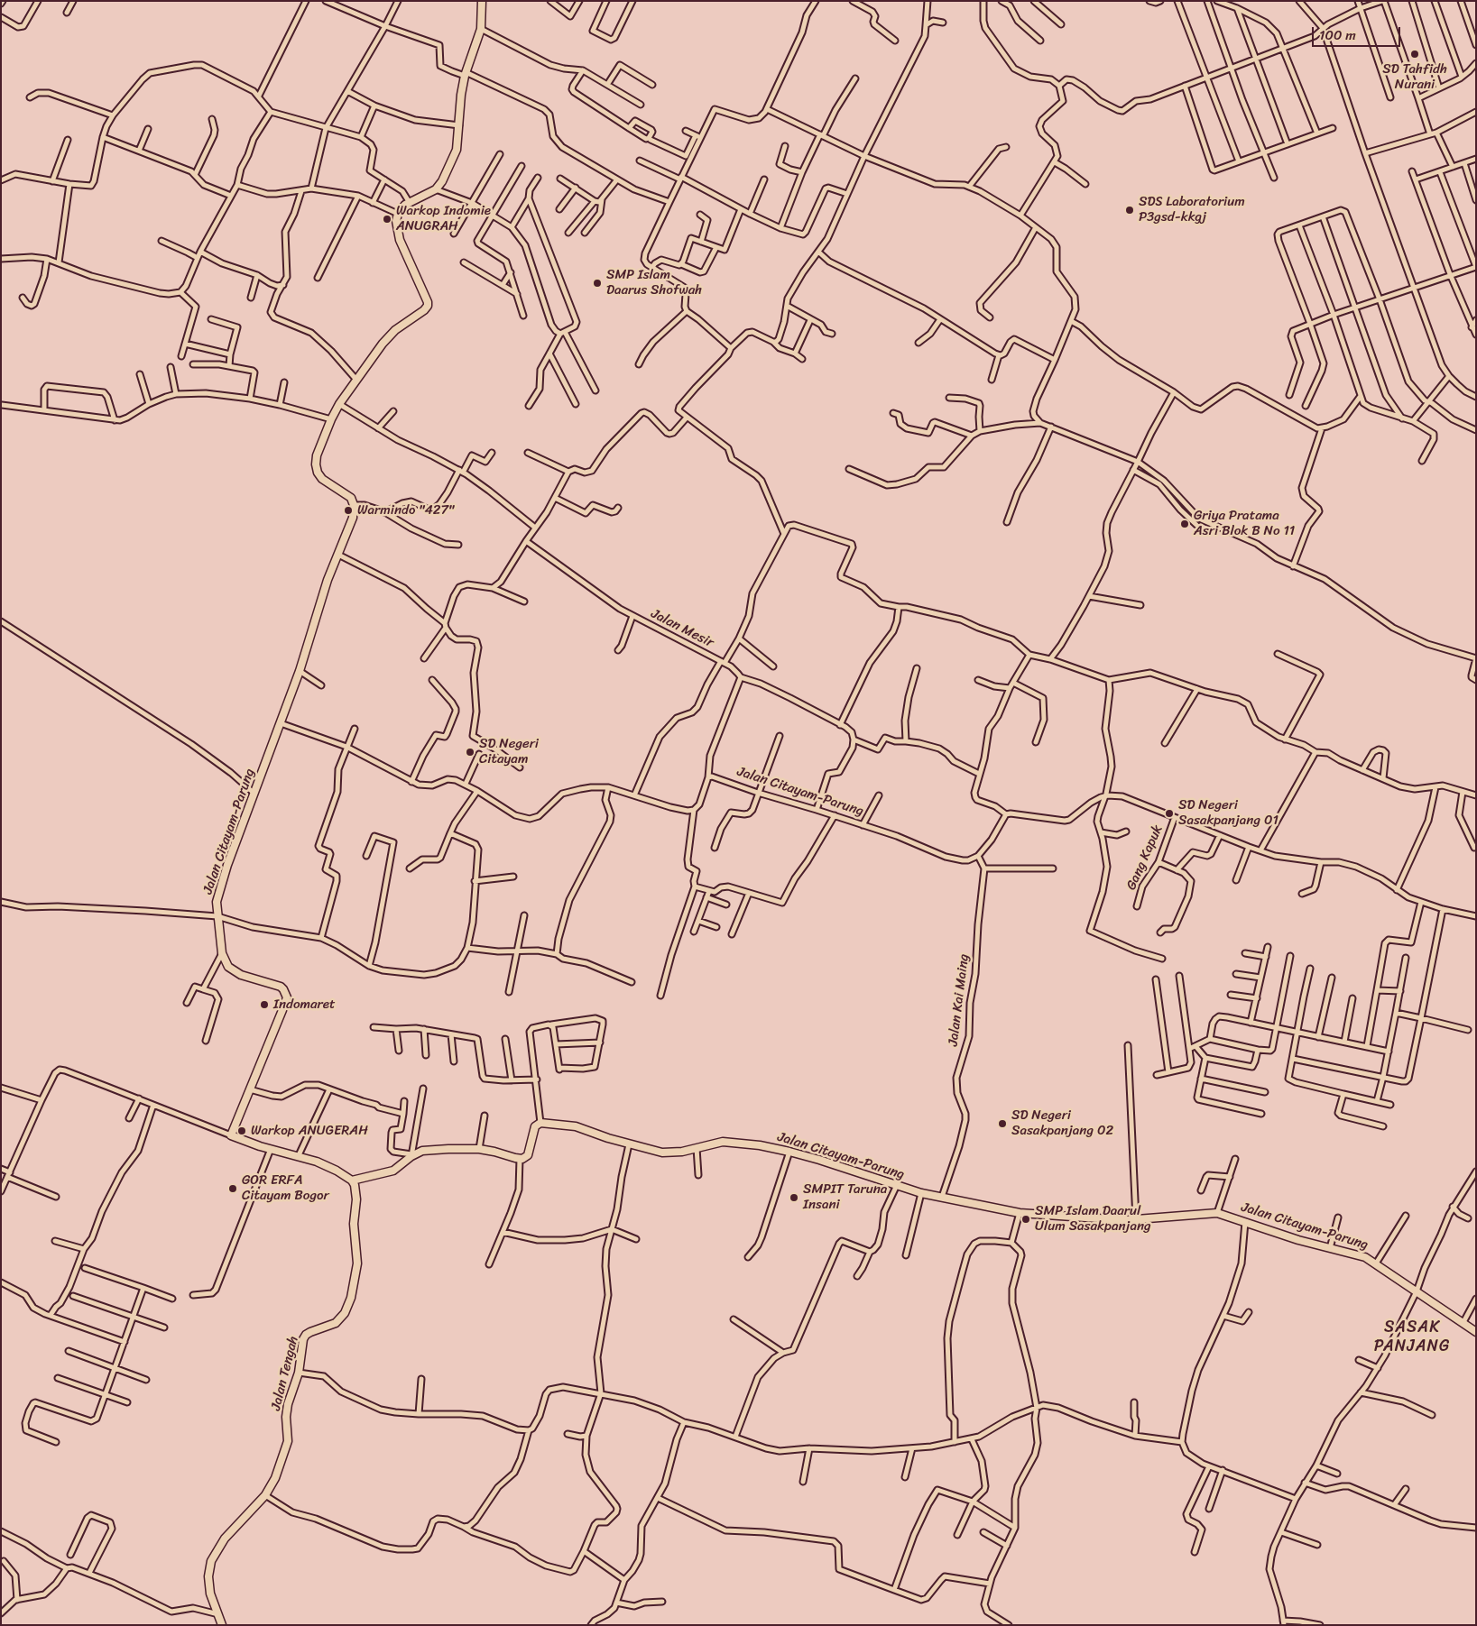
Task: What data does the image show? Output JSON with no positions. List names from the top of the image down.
{
  "streets": {
    "main road": ["Jalan Citayam-Parung", "Jalan Tengah"],
    "street": ["Jalan Mesir", "Gang Kapuk", "Jalan Kai Maing"]
  },
  "crossings": [
    ["Jalan Citayam-Parung", "Jalan Kai Maing"]
  ],
  "districts": ["SASAK PANJANG"],
  "places": [
    "SD Tahfidh Nurani",
    "SDS Laboratorium P3gsd-kkgj",
    "Warkop Indomie ANUGRAH",
    "SMP Islam Daarus Shofwah",
    "Warmindo \"427\"",
    "Griya Pratama Asri Blok B No 11",
    "SD Negeri Citayam",
    "SD Negeri Sasakpanjang 01",
    "Indomaret",
    "SD Negeri Sasakpanjang 02",
    "Warkop ANUGERAH",
    "GOR ERFA Citayam Bogor",
    "SMPIT Taruna Insani",
    "SMP Islam Daarul Ulum Sasakpanjang"
  ],
  "scale_bar": "100 m"
}
